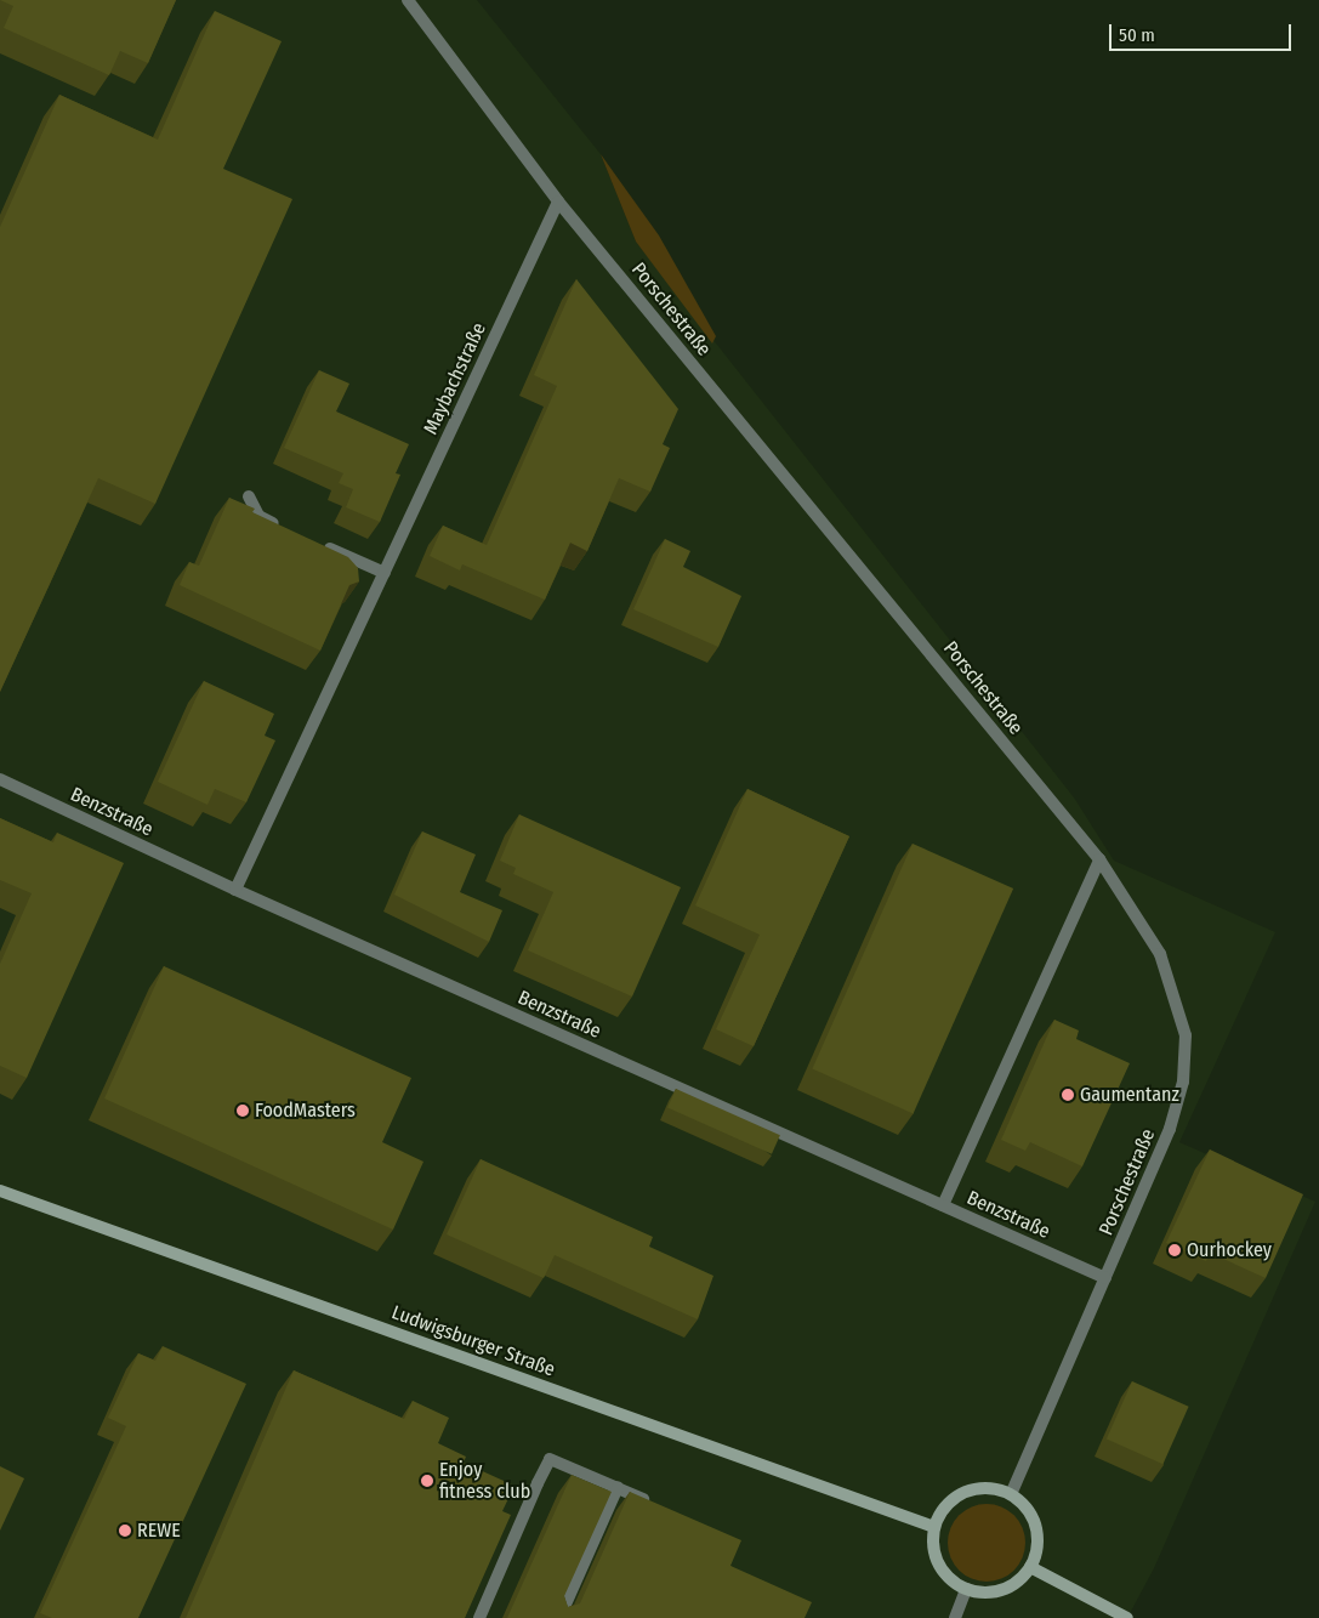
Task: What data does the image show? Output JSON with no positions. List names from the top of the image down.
{
  "streets": {
    "main road": ["Ludwigsburger Straße"],
    "street": ["Porschestraße", "Maybachstraße", "Benzstraße"]
  },
  "crossings": [
    ["Porschestraße", "Maybachstraße"],
    ["Porschestraße", "Benzstraße"],
    ["Porschestraße", "Ludwigsburger Straße"],
    ["Maybachstraße", "Benzstraße"]
  ],
  "places": [
    "Gaumentanz",
    "FoodMasters",
    "Ourhockey",
    "Enjoy fitness club",
    "REWE"
  ],
  "scale_bar": "50 m"
}
